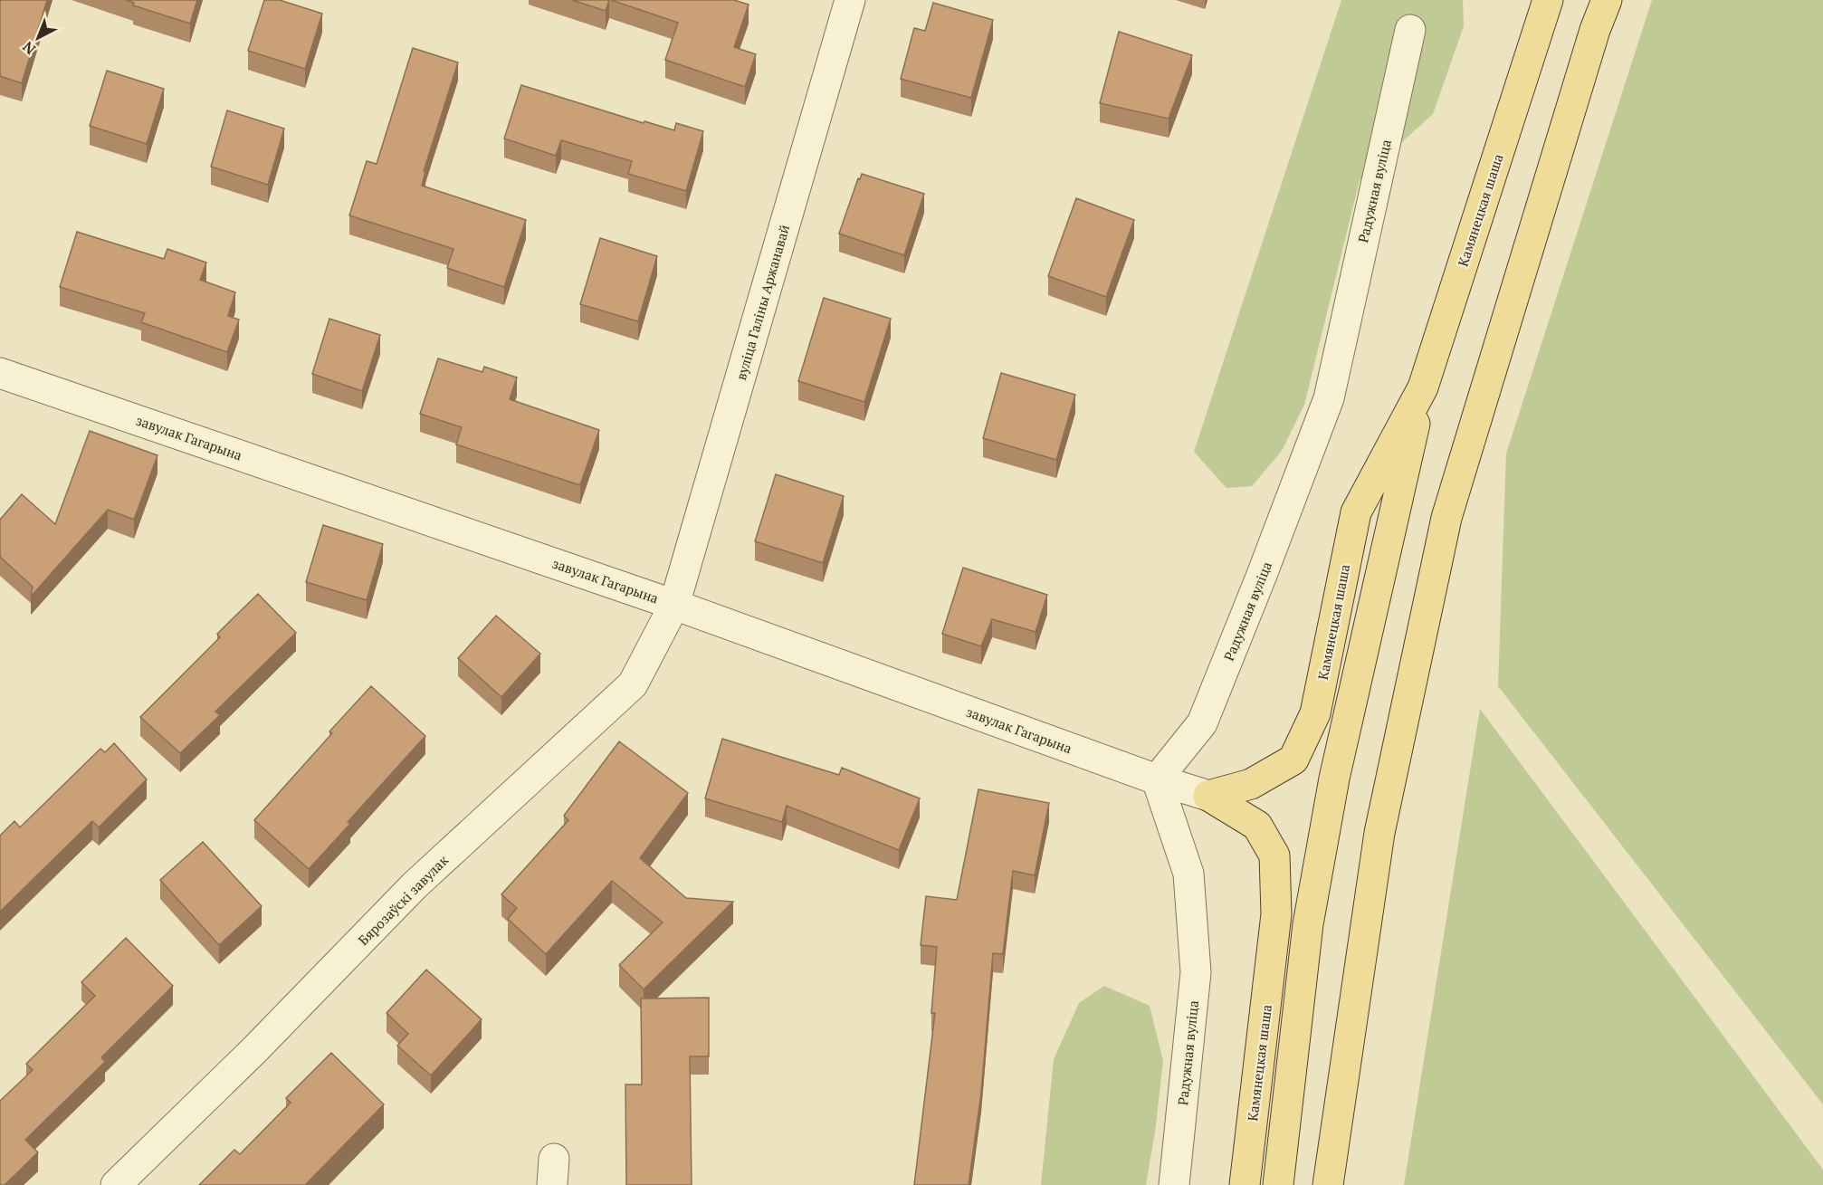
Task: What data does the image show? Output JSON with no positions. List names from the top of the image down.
{
  "streets": {
    "main road": ["Камянецкая шаша"],
    "street": [
      "Радужная вуліца",
      "вуліца Галіны Аржанавай",
      "завулак Гагарына",
      "Бярозаўскі завулак"
    ]
  },
  "crossings": [
    ["Радужная вуліца", "завулак Гагарына"],
    ["Камянецкая шаша", "завулак Гагарына"],
    ["вуліца Галіны Аржанавай", "завулак Гагарына"],
    ["вуліца Галіны Аржанавай", "Бярозаўскі завулак"],
    ["завулак Гагарына", "Бярозаўскі завулак"]
  ],
  "north": "bottom left"
}
